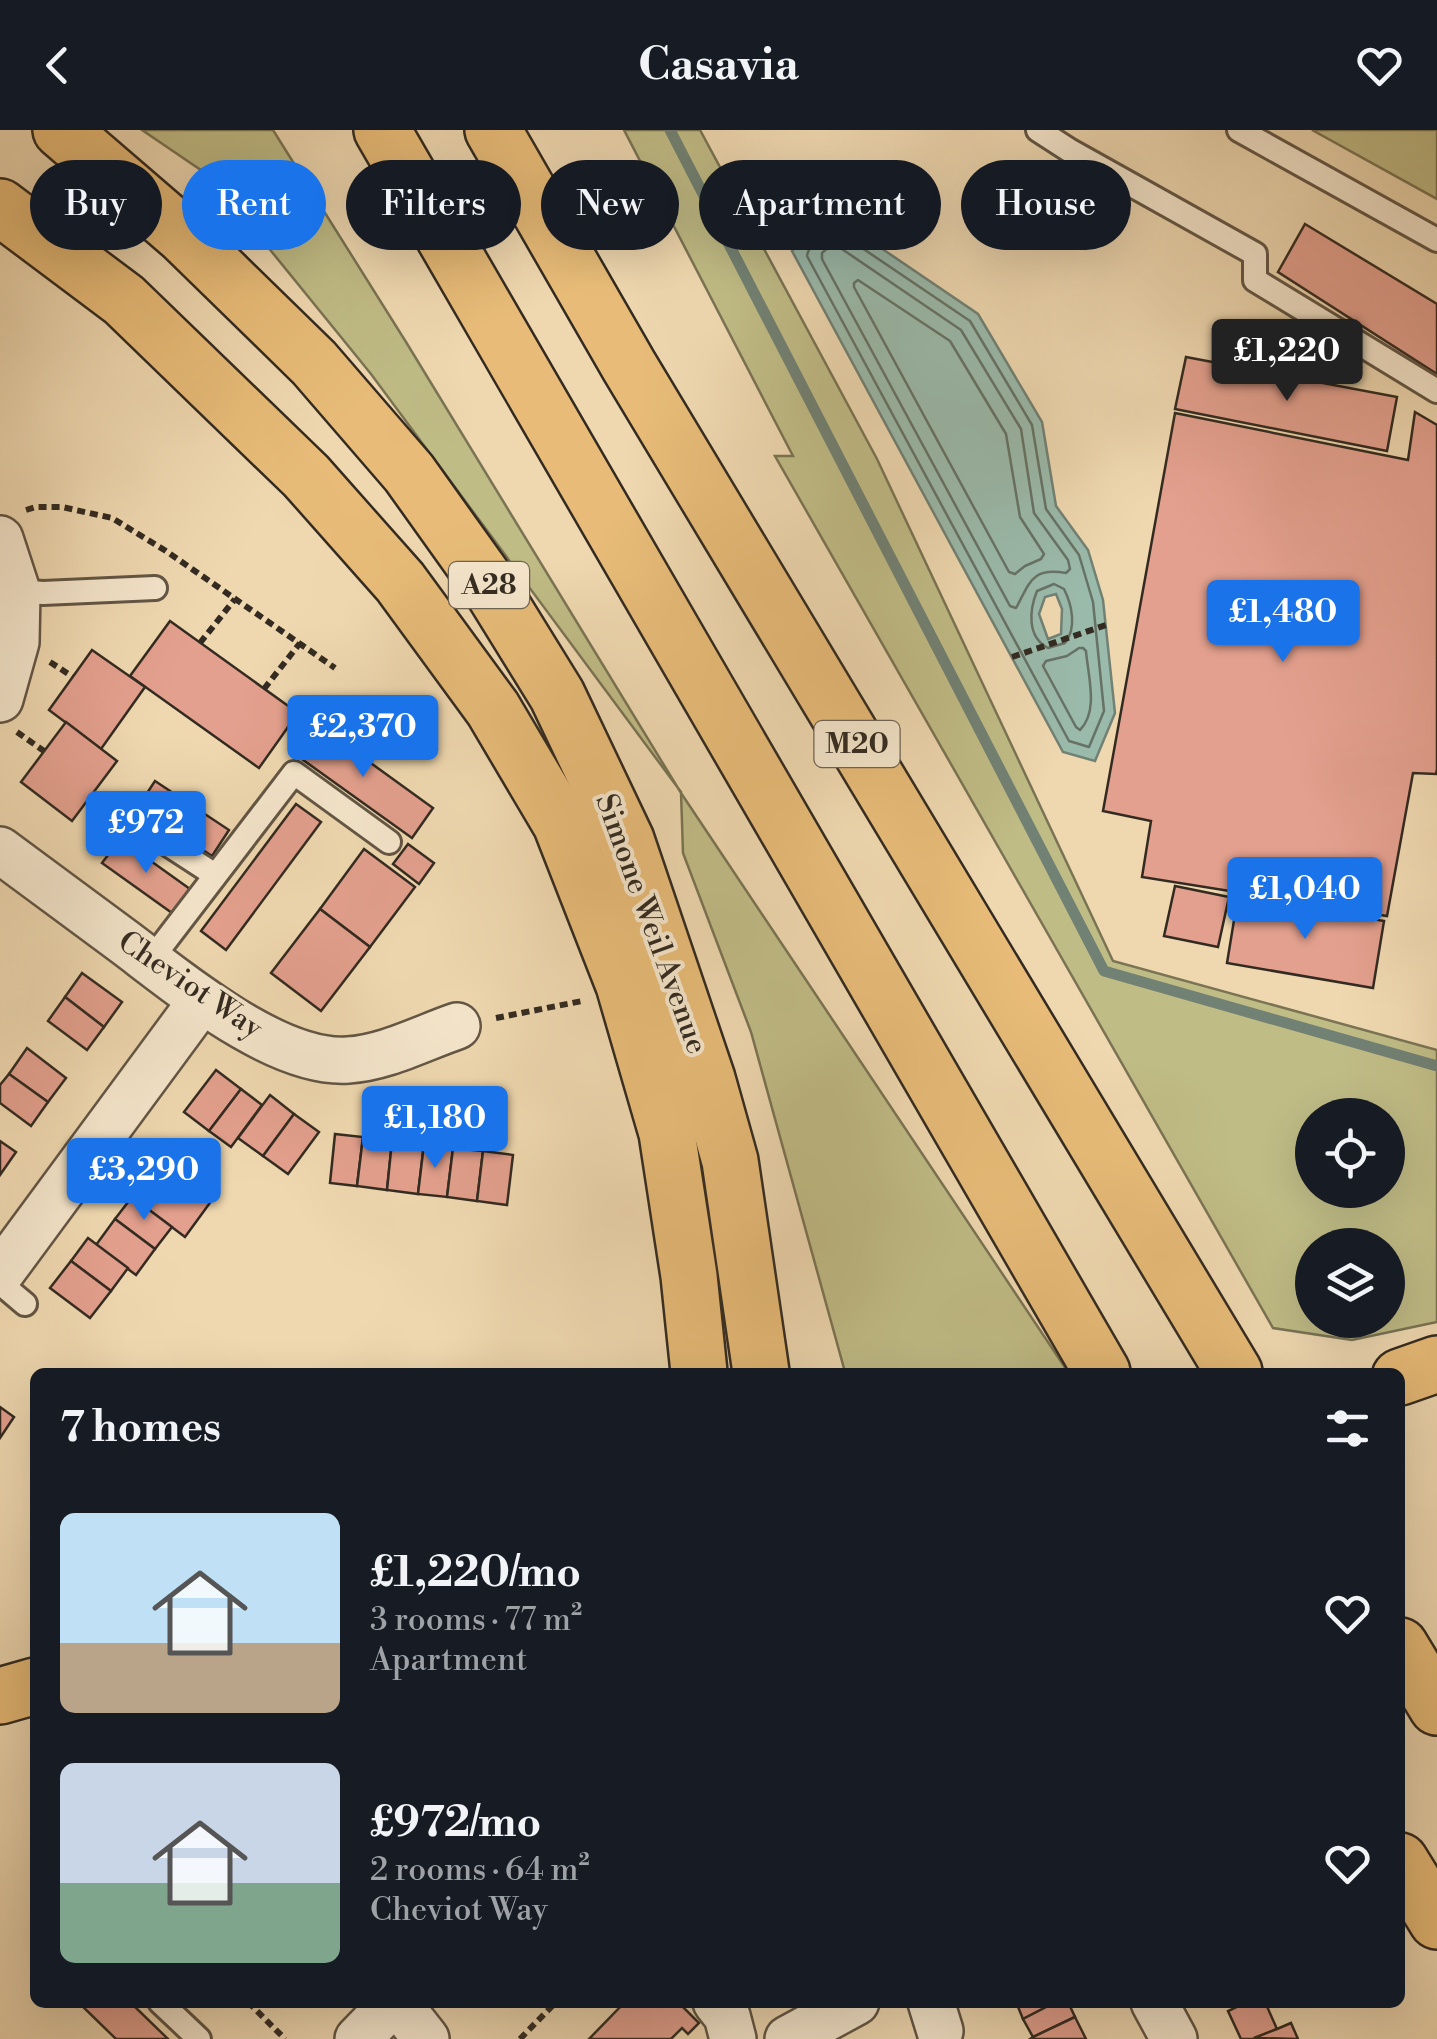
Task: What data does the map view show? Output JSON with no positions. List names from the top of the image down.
{
  "streets": {
    "main road": ["A28", "M20", "Simone Weil Avenue"],
    "street": ["Cheviot Way"]
  },
  "page": {
    "header": "Casavia",
    "chip": [
      "Buy",
      "Rent",
      "Filters",
      "New",
      "Apartment",
      "House"
    ],
    "price": [
      "£1,220",
      "£1,480",
      "£2,370",
      "£972",
      "£1,040",
      "£1,180",
      "£3,290"
    ],
    "heading": "7 homes",
    "list": [
      {
        "name": "£1,220/mo",
        "note": "3 rooms · 77 m² · Apartment"
      },
      {
        "name": "£972/mo",
        "note": "2 rooms · 64 m² · Cheviot Way"
      }
    ]
  }
}
